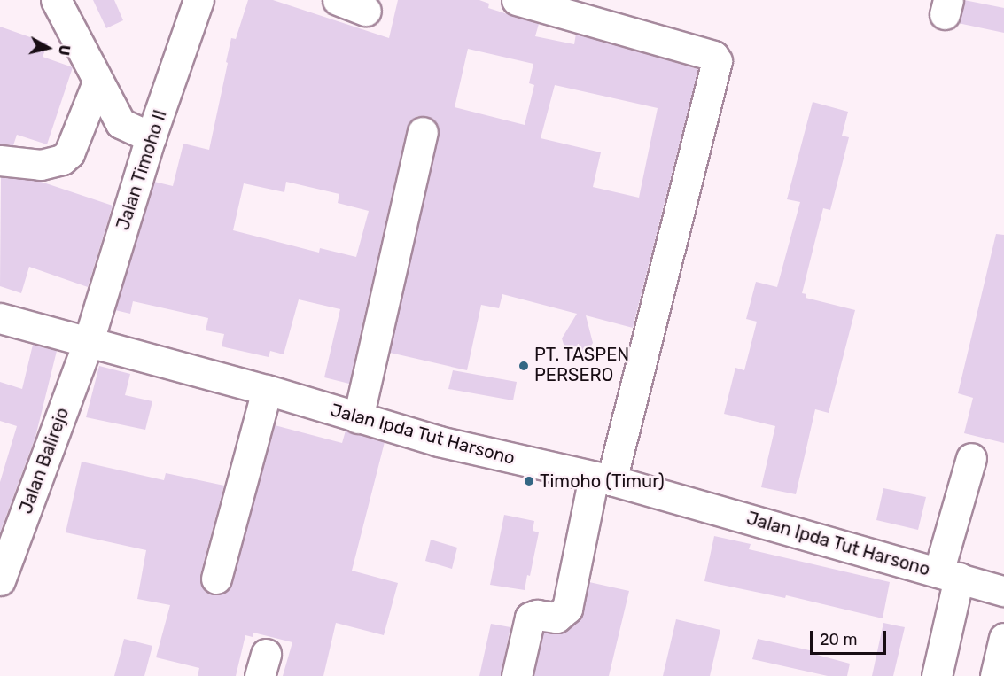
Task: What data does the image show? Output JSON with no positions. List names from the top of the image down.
{
  "streets": {
    "street": ["Jalan Timoho II", "Jalan Ipda Tut Harsono", "Jalan Balirejo"]
  },
  "crossings": [
    ["Jalan Timoho II", "Jalan Ipda Tut Harsono"],
    ["Jalan Timoho II", "Jalan Balirejo"],
    ["Jalan Ipda Tut Harsono", "Jalan Balirejo"]
  ],
  "places": ["PT. TASPEN PERSERO", "Timoho (Timur)"],
  "scale_bar": "20 m",
  "north": "right"
}
